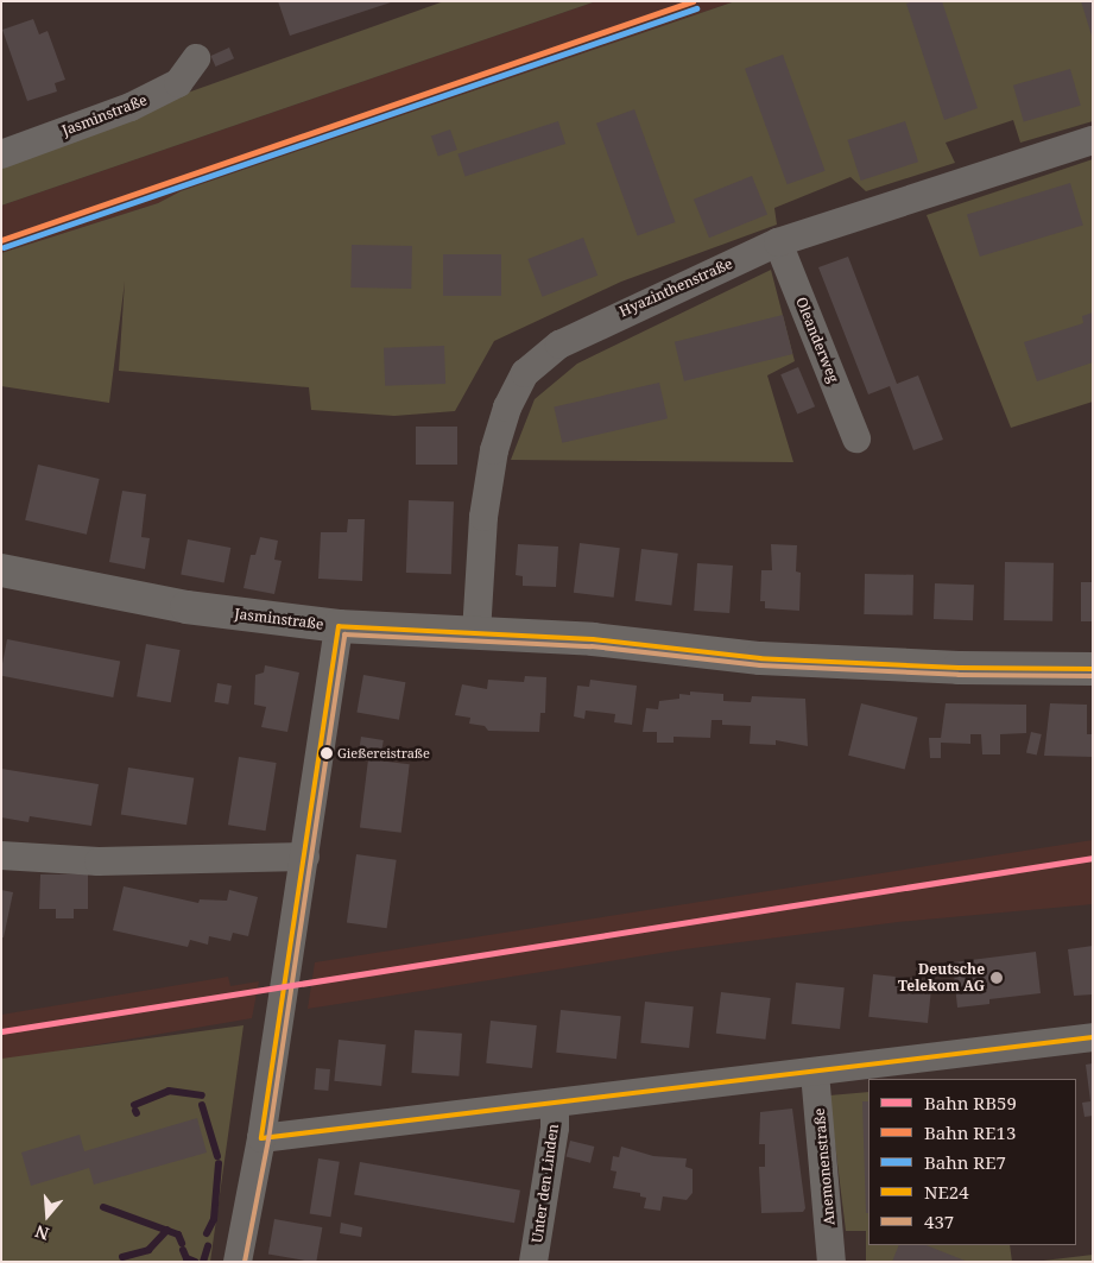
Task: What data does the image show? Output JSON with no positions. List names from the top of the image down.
{
  "streets": {
    "street": [
      "Jasminstraße",
      "Hyazinthenstraße",
      "Oleanderweg",
      "Anemonenstraße",
      "Unter den Linden"
    ]
  },
  "crossings": [
    ["Jasminstraße", "Hyazinthenstraße"],
    ["Hyazinthenstraße", "Oleanderweg"]
  ],
  "places": ["Gießereistraße", "Deutsche Telekom AG"],
  "lines": [
    "rail line RE13",
    "rail line RE7",
    "transit line NE24",
    "transit line 437",
    "rail line RB59"
  ],
  "legend": [
    "Bahn RB59",
    "Bahn RE13",
    "Bahn RE7",
    "NE24",
    "437"
  ],
  "north": "bottom"
}
